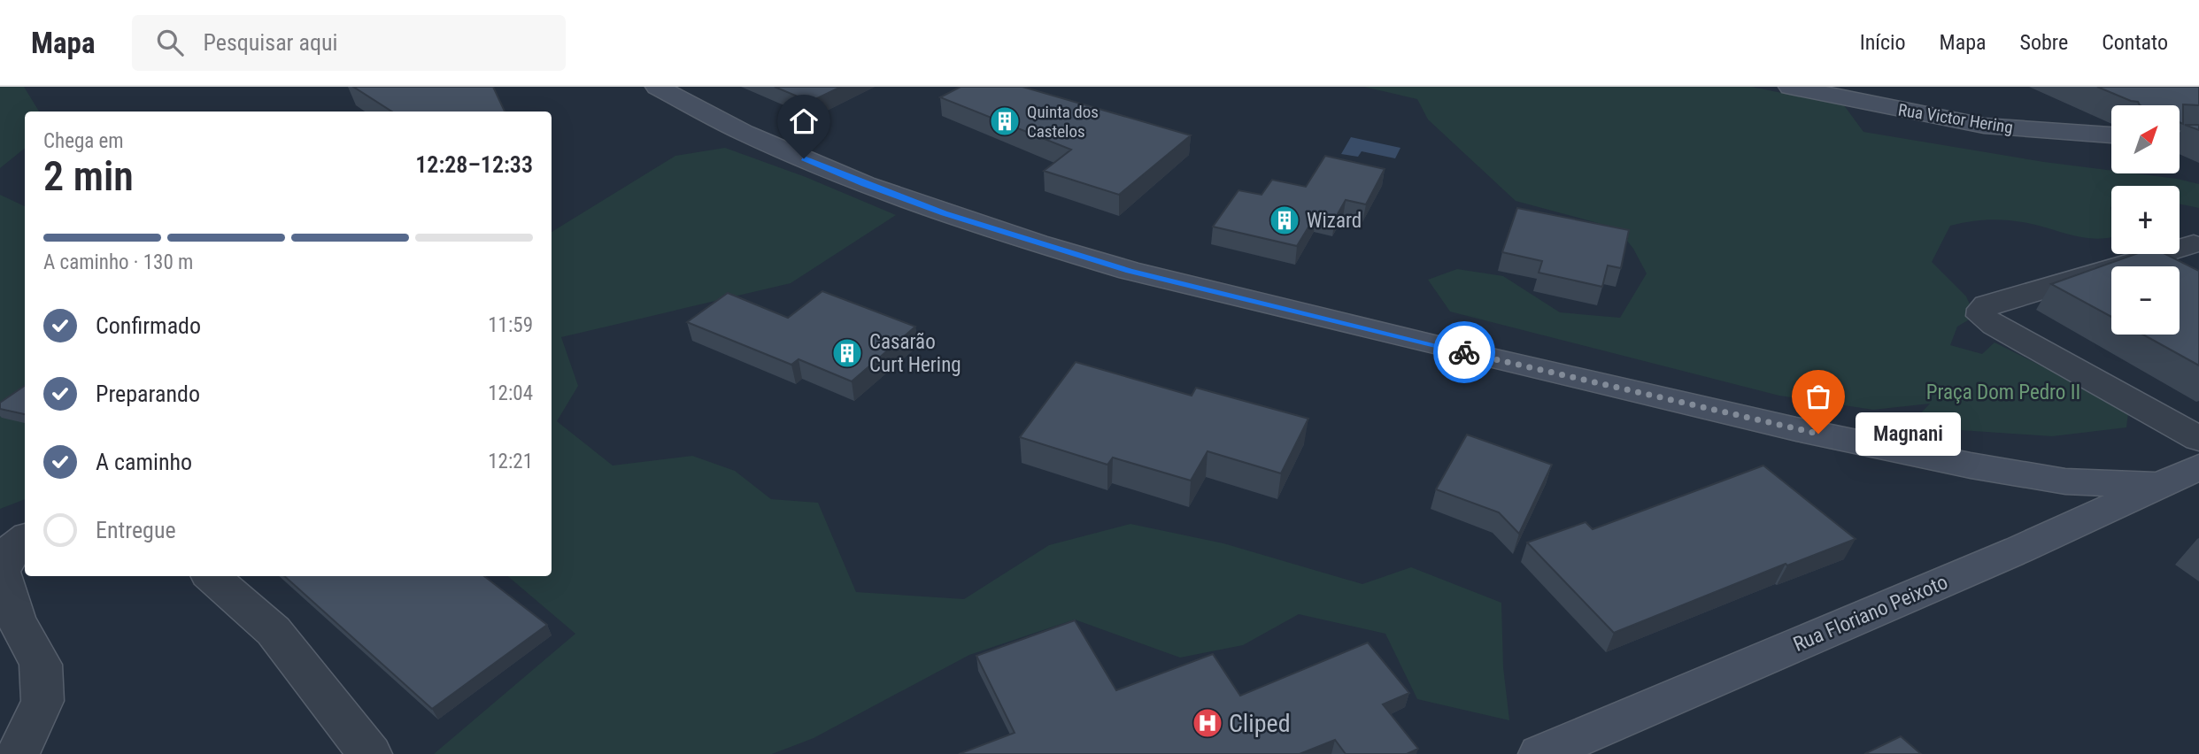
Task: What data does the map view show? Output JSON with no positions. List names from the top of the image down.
{
  "streets": {
    "street": ["Rua Victor Hering", "Rua Floriano Peixoto"]
  },
  "parks": ["Praça Dom Pedro II"],
  "places": {
    "building": ["Quinta dos Castelos", "Wizard", "Casarão Curt Hering"],
    "other": ["Magnani"],
    "hospital": ["Cliped"]
  },
  "north": "top right",
  "page": {
    "header": "Mapa",
    "search": "Pesquisar aqui",
    "nav": [
      "Início",
      "Mapa",
      "Sobre",
      "Contato"
    ],
    "map_buttons": ["+", "−"],
    "heading": ["2 min", "Chega em", "12:28–12:33"],
    "bar": "A caminho · 130 m",
    "list": [
      ["Confirmado", "11:59"],
      ["Preparando", "12:04"],
      ["A caminho", "12:21"],
      "Entregue"
    ],
    "bubble": "Magnani"
  }
}
